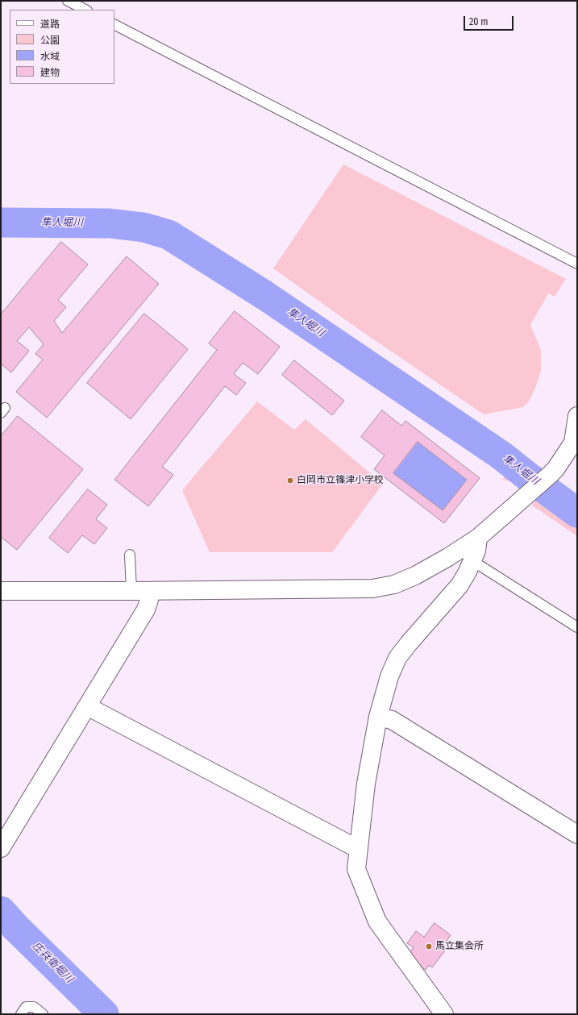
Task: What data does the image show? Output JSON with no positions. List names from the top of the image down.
{
  "water": ["隼人堀川", "庄兵衛堀川"],
  "places": ["白岡市立篠津小学校", "馬立集会所"],
  "legend": [
    "道路",
    "公園",
    "水域",
    "建物"
  ],
  "scale_bar": "20 m"
}
